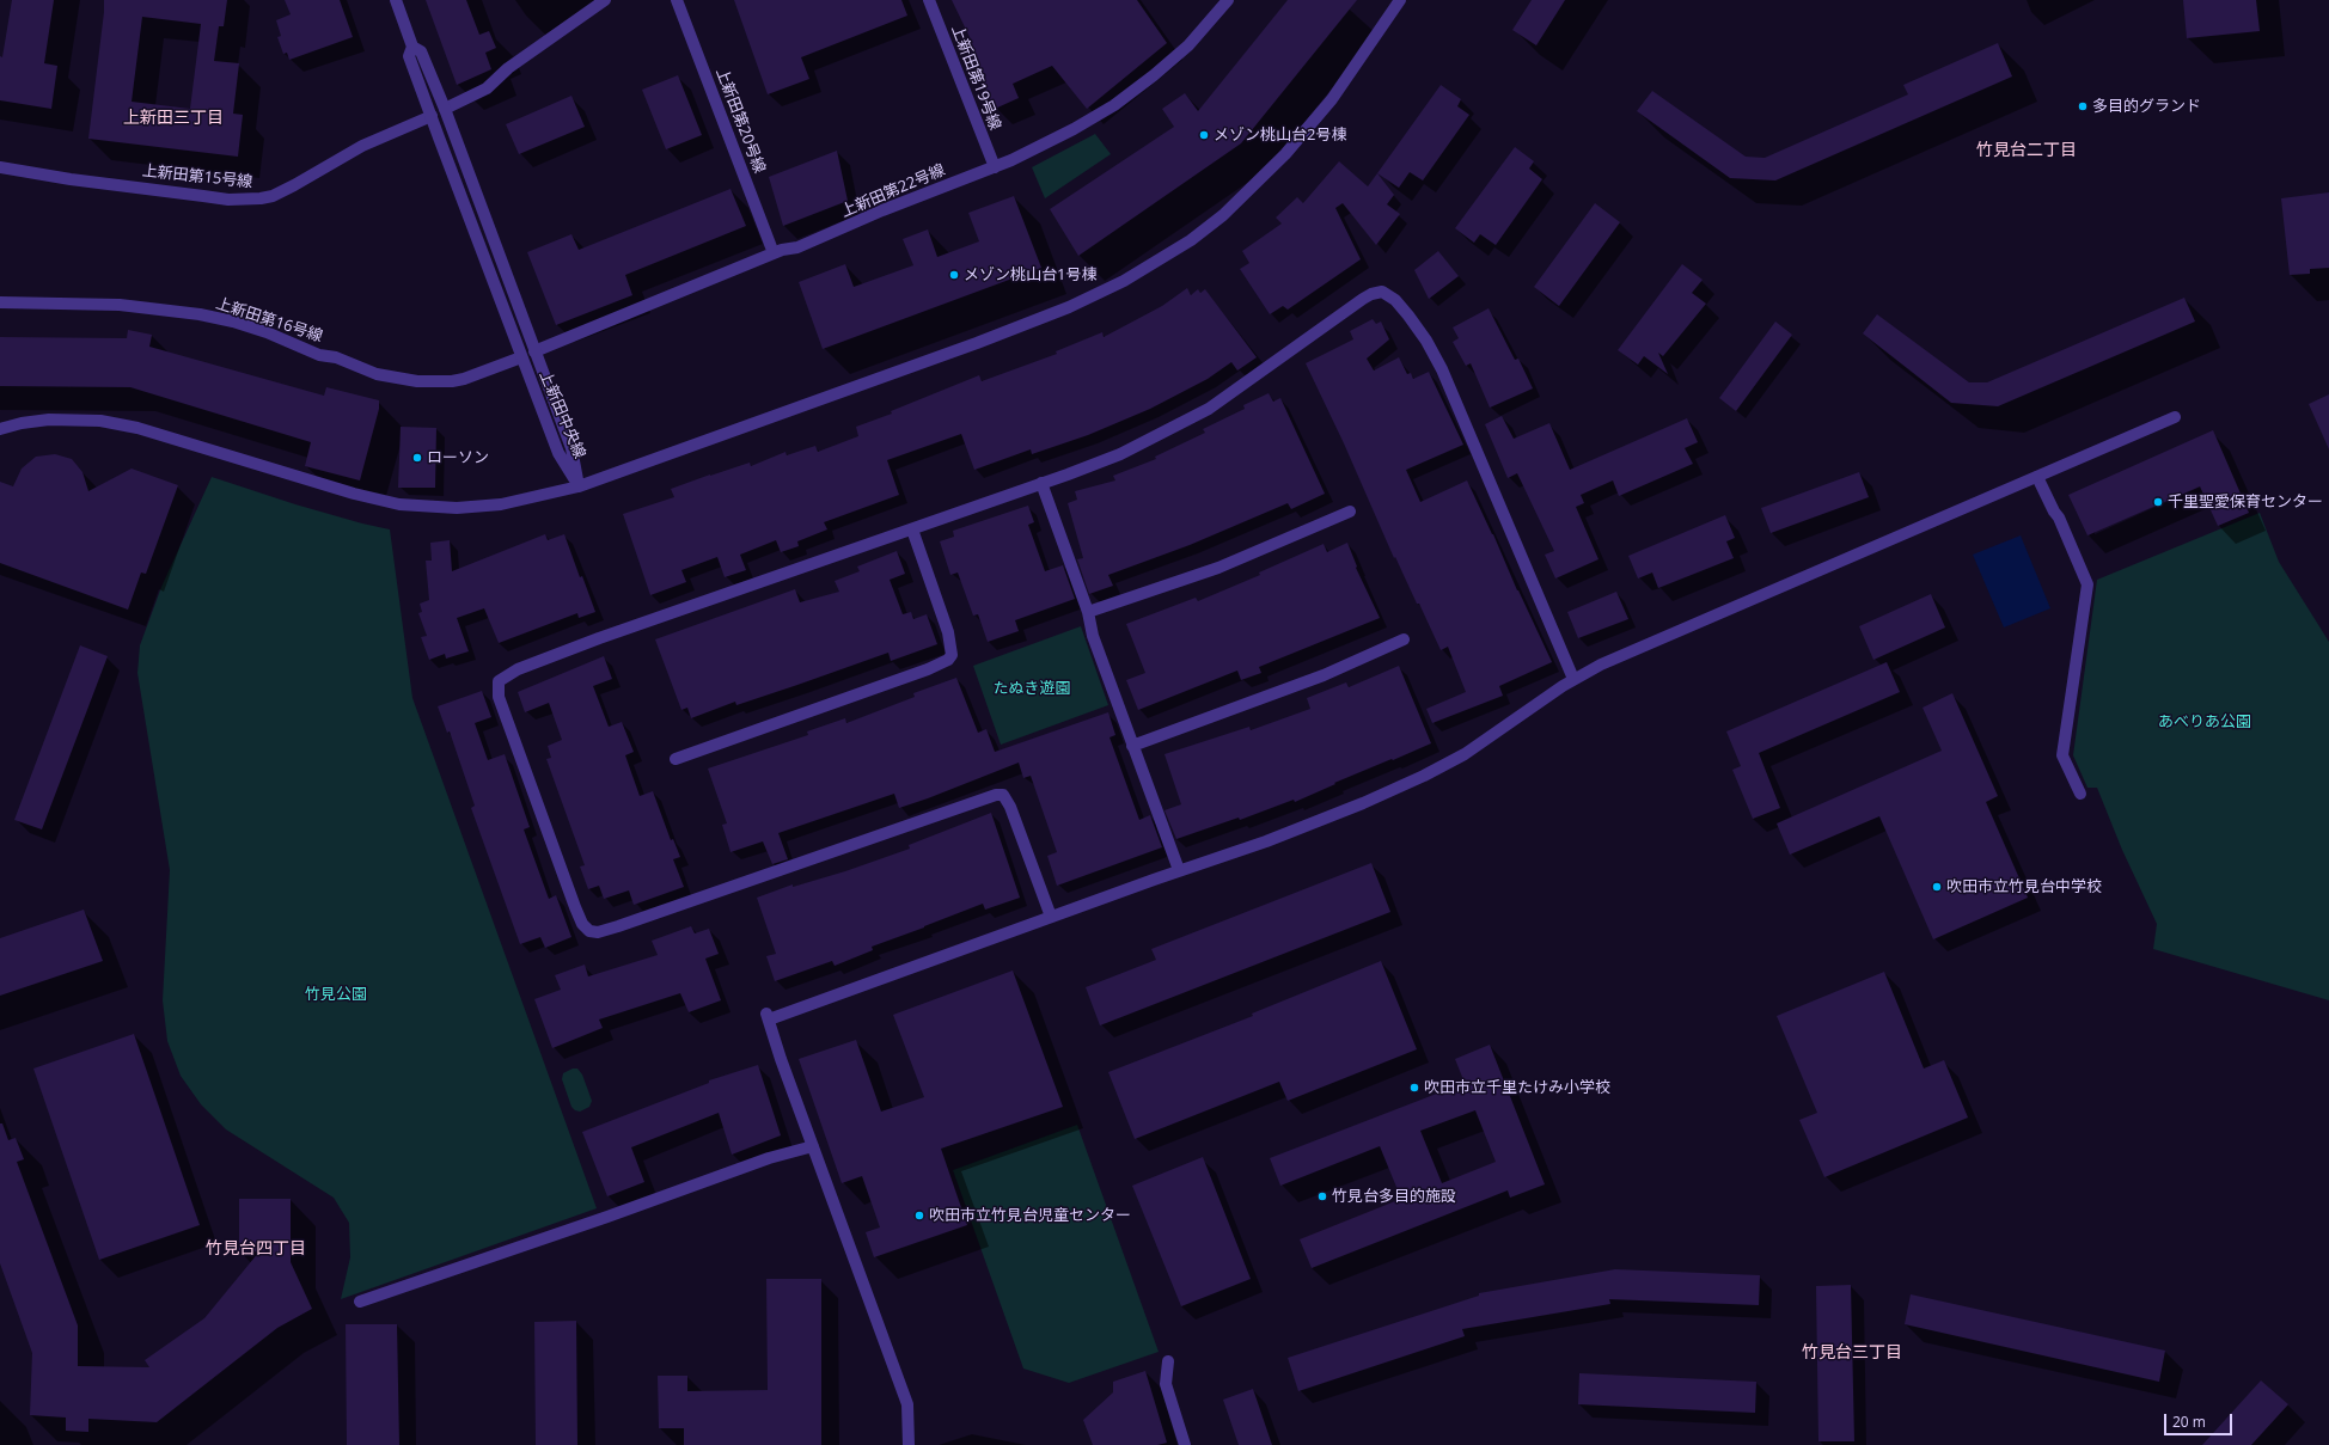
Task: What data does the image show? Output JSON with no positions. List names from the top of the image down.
{
  "streets": {
    "street": [
      "上新田第19号線",
      "上新田第20号線",
      "上新田第15号線",
      "上新田第22号線",
      "上新田第16号線",
      "上新田中央線"
    ]
  },
  "crossings": [
    ["上新田第19号線", "上新田第22号線"],
    ["上新田第20号線", "上新田第22号線"],
    ["上新田第15号線", "上新田中央線"],
    ["上新田第22号線", "上新田中央線"],
    ["上新田第16号線", "上新田中央線"]
  ],
  "districts": [
    "上新田三丁目",
    "竹見台二丁目",
    "竹見台四丁目",
    "竹見台三丁目"
  ],
  "parks": ["たぬき遊園", "あべりあ公園", "竹見公園"],
  "places": [
    "多目的グランド",
    "メゾン桃山台2号棟",
    "メゾン桃山台1号棟",
    "ローソン",
    "千里聖愛保育センター",
    "吹田市立竹見台中学校",
    "吹田市立千里たけみ小学校",
    "竹見台多目的施設",
    "吹田市立竹見台児童センター"
  ],
  "scale_bar": "20 m"
}
